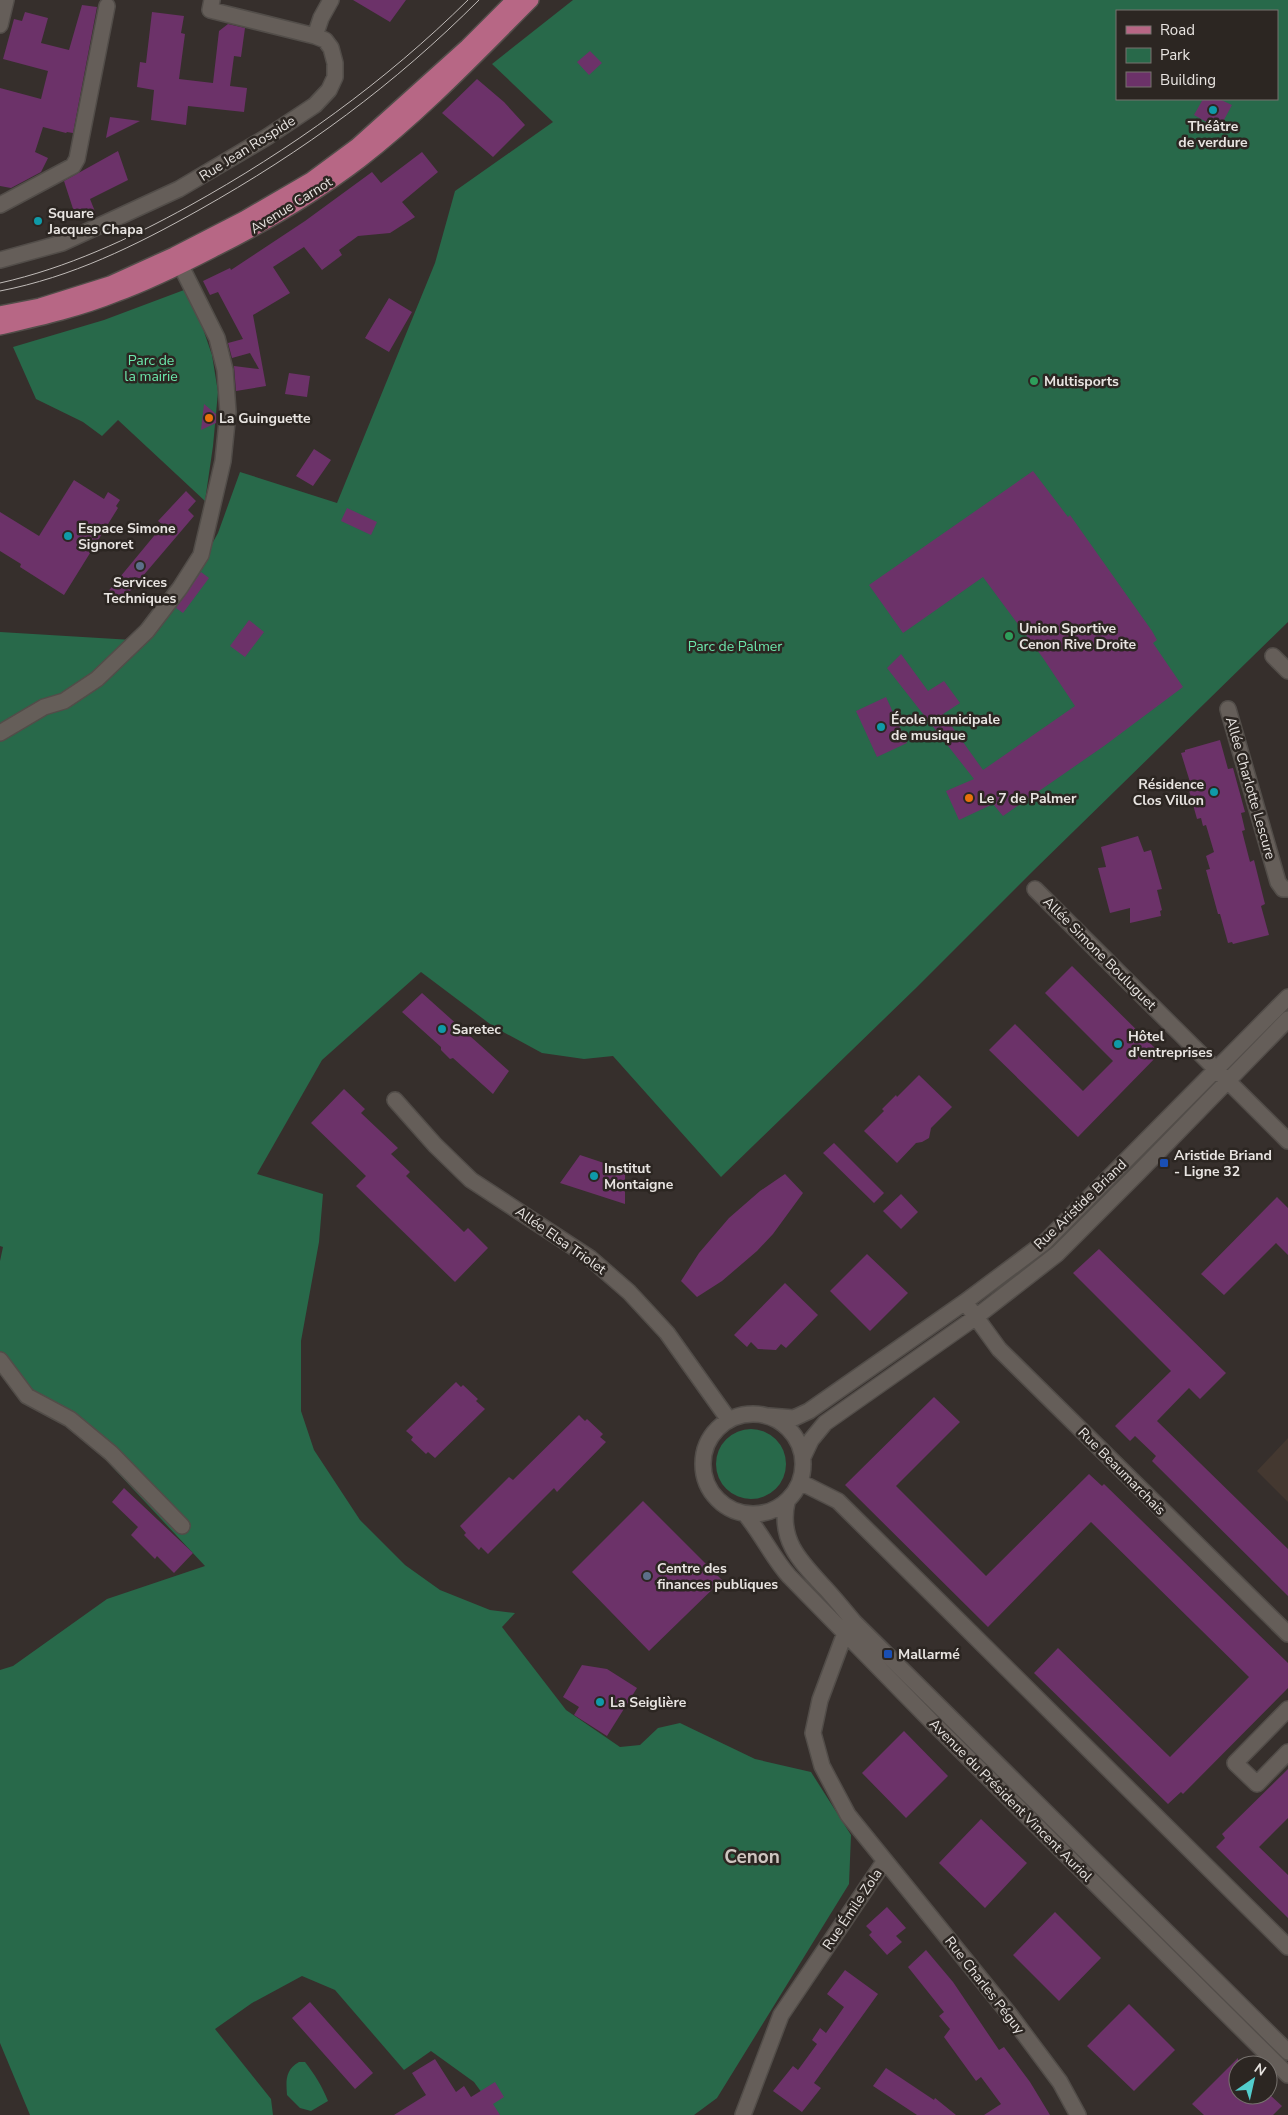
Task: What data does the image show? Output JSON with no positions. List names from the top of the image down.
{
  "streets": {
    "main road": ["Avenue Carnot"],
    "street": [
      "Rue Jean Rospide",
      "Allée Charlotte Lescure",
      "Allée Simone Bouluguet",
      "Rue Aristide Briand",
      "Allée Elsa Triolet",
      "Rue Beaumarchais",
      "Avenue du Président Vincent Auriol",
      "Rue Émile Zola",
      "Rue Charles Péguy"
    ]
  },
  "crossings": [
    ["Allée Simone Bouluguet", "Rue Aristide Briand"],
    ["Rue Aristide Briand", "Allée Elsa Triolet"],
    ["Rue Aristide Briand", "Rue Beaumarchais"],
    ["Rue Aristide Briand", "Avenue du Président Vincent Auriol"],
    ["Allée Elsa Triolet", "Avenue du Président Vincent Auriol"],
    ["Avenue du Président Vincent Auriol", "Rue Émile Zola"],
    ["Rue Émile Zola", "Rue Charles Péguy"]
  ],
  "districts": ["Cenon"],
  "parks": ["Parc de la mairie", "Parc de Palmer"],
  "places": {
    "other": [
      "Théâtre de verdure",
      "Square Jacques Chapa",
      "Multisports",
      "La Guinguette",
      "Espace Simone Signoret",
      "Services Techniques",
      "Union Sportive Cenon Rive Droite",
      "École municipale de musique",
      "Résidence Clos Villon",
      "Le 7 de Palmer",
      "Saretec",
      "Hôtel d'entreprises",
      "Institut Montaigne",
      "Centre des finances publiques",
      "La Seiglière"
    ],
    "transit": ["Aristide Briand - Ligne 32", "Mallarmé"]
  },
  "legend": ["Road", "Park", "Building"],
  "north": "top right"
}
